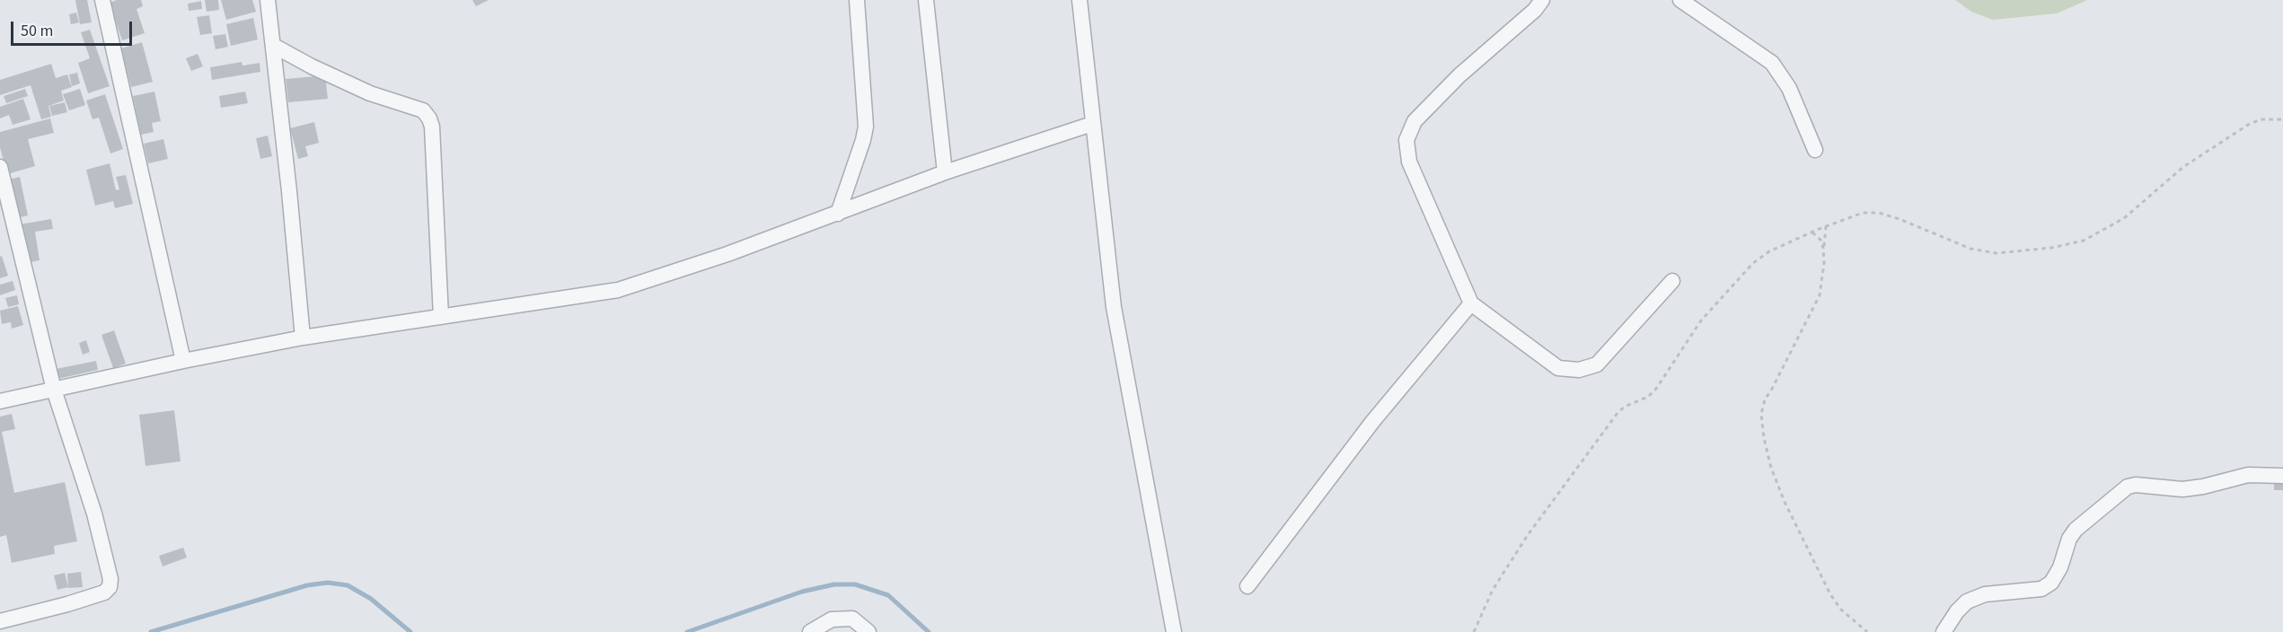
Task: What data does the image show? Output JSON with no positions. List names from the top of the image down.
{
  "scale_bar": "50 m"
}
